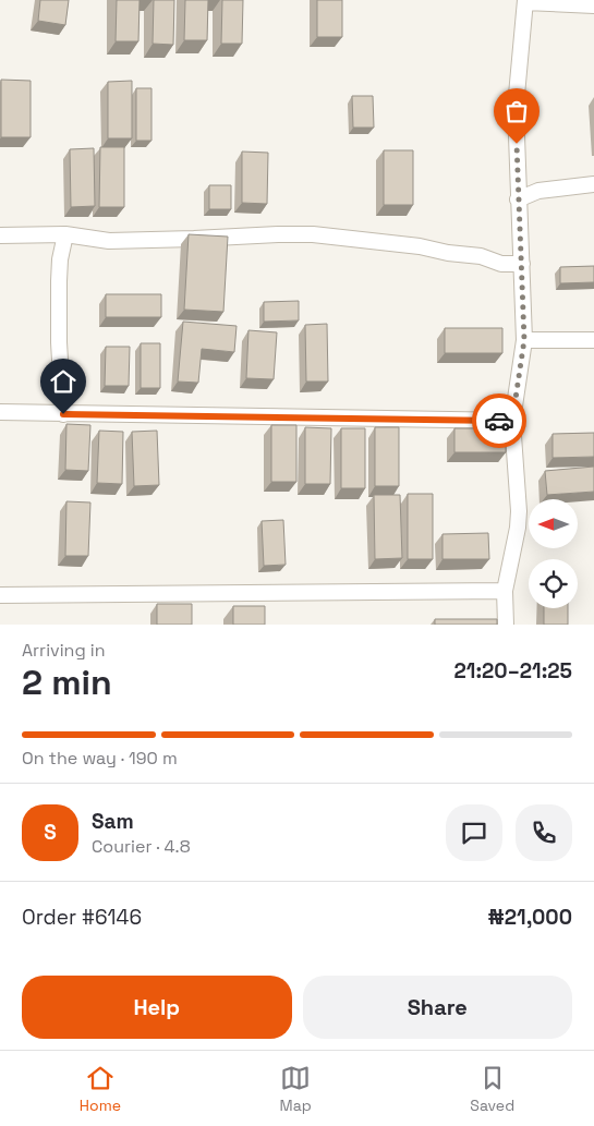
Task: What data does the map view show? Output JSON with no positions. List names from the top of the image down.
{
  "north": "left",
  "page": {
    "heading": ["2 min", "Arriving in", "21:20–21:25"],
    "panel": [
      "Sam",
      "Courier · 4.8",
      "Order #6146",
      "₦21,000"
    ],
    "bar": "On the way · 190 m",
    "round": "S",
    "buttons": ["Help", "Share"],
    "tabs": ["Home", "Map", "Saved"]
  }
}
